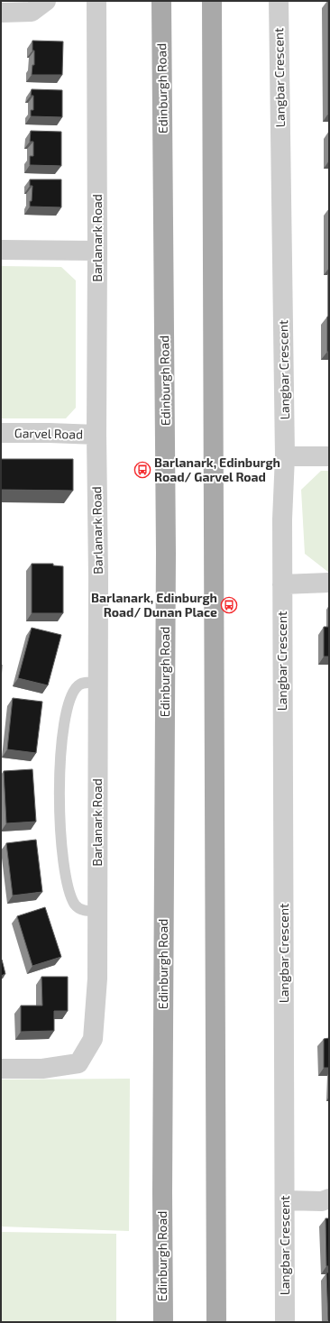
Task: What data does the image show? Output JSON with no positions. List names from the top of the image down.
{
  "streets": {
    "main road": ["Edinburgh Road"],
    "street": ["Langbar Crescent", "Barlanark Road", "Garvel Road"]
  },
  "crossings": [
    ["Barlanark Road", "Garvel Road"]
  ],
  "places": {
    "bus stop": ["Barlanark, Edinburgh Road/ Garvel Road", "Barlanark, Edinburgh Road/ Dunan Place"]
  }
}
